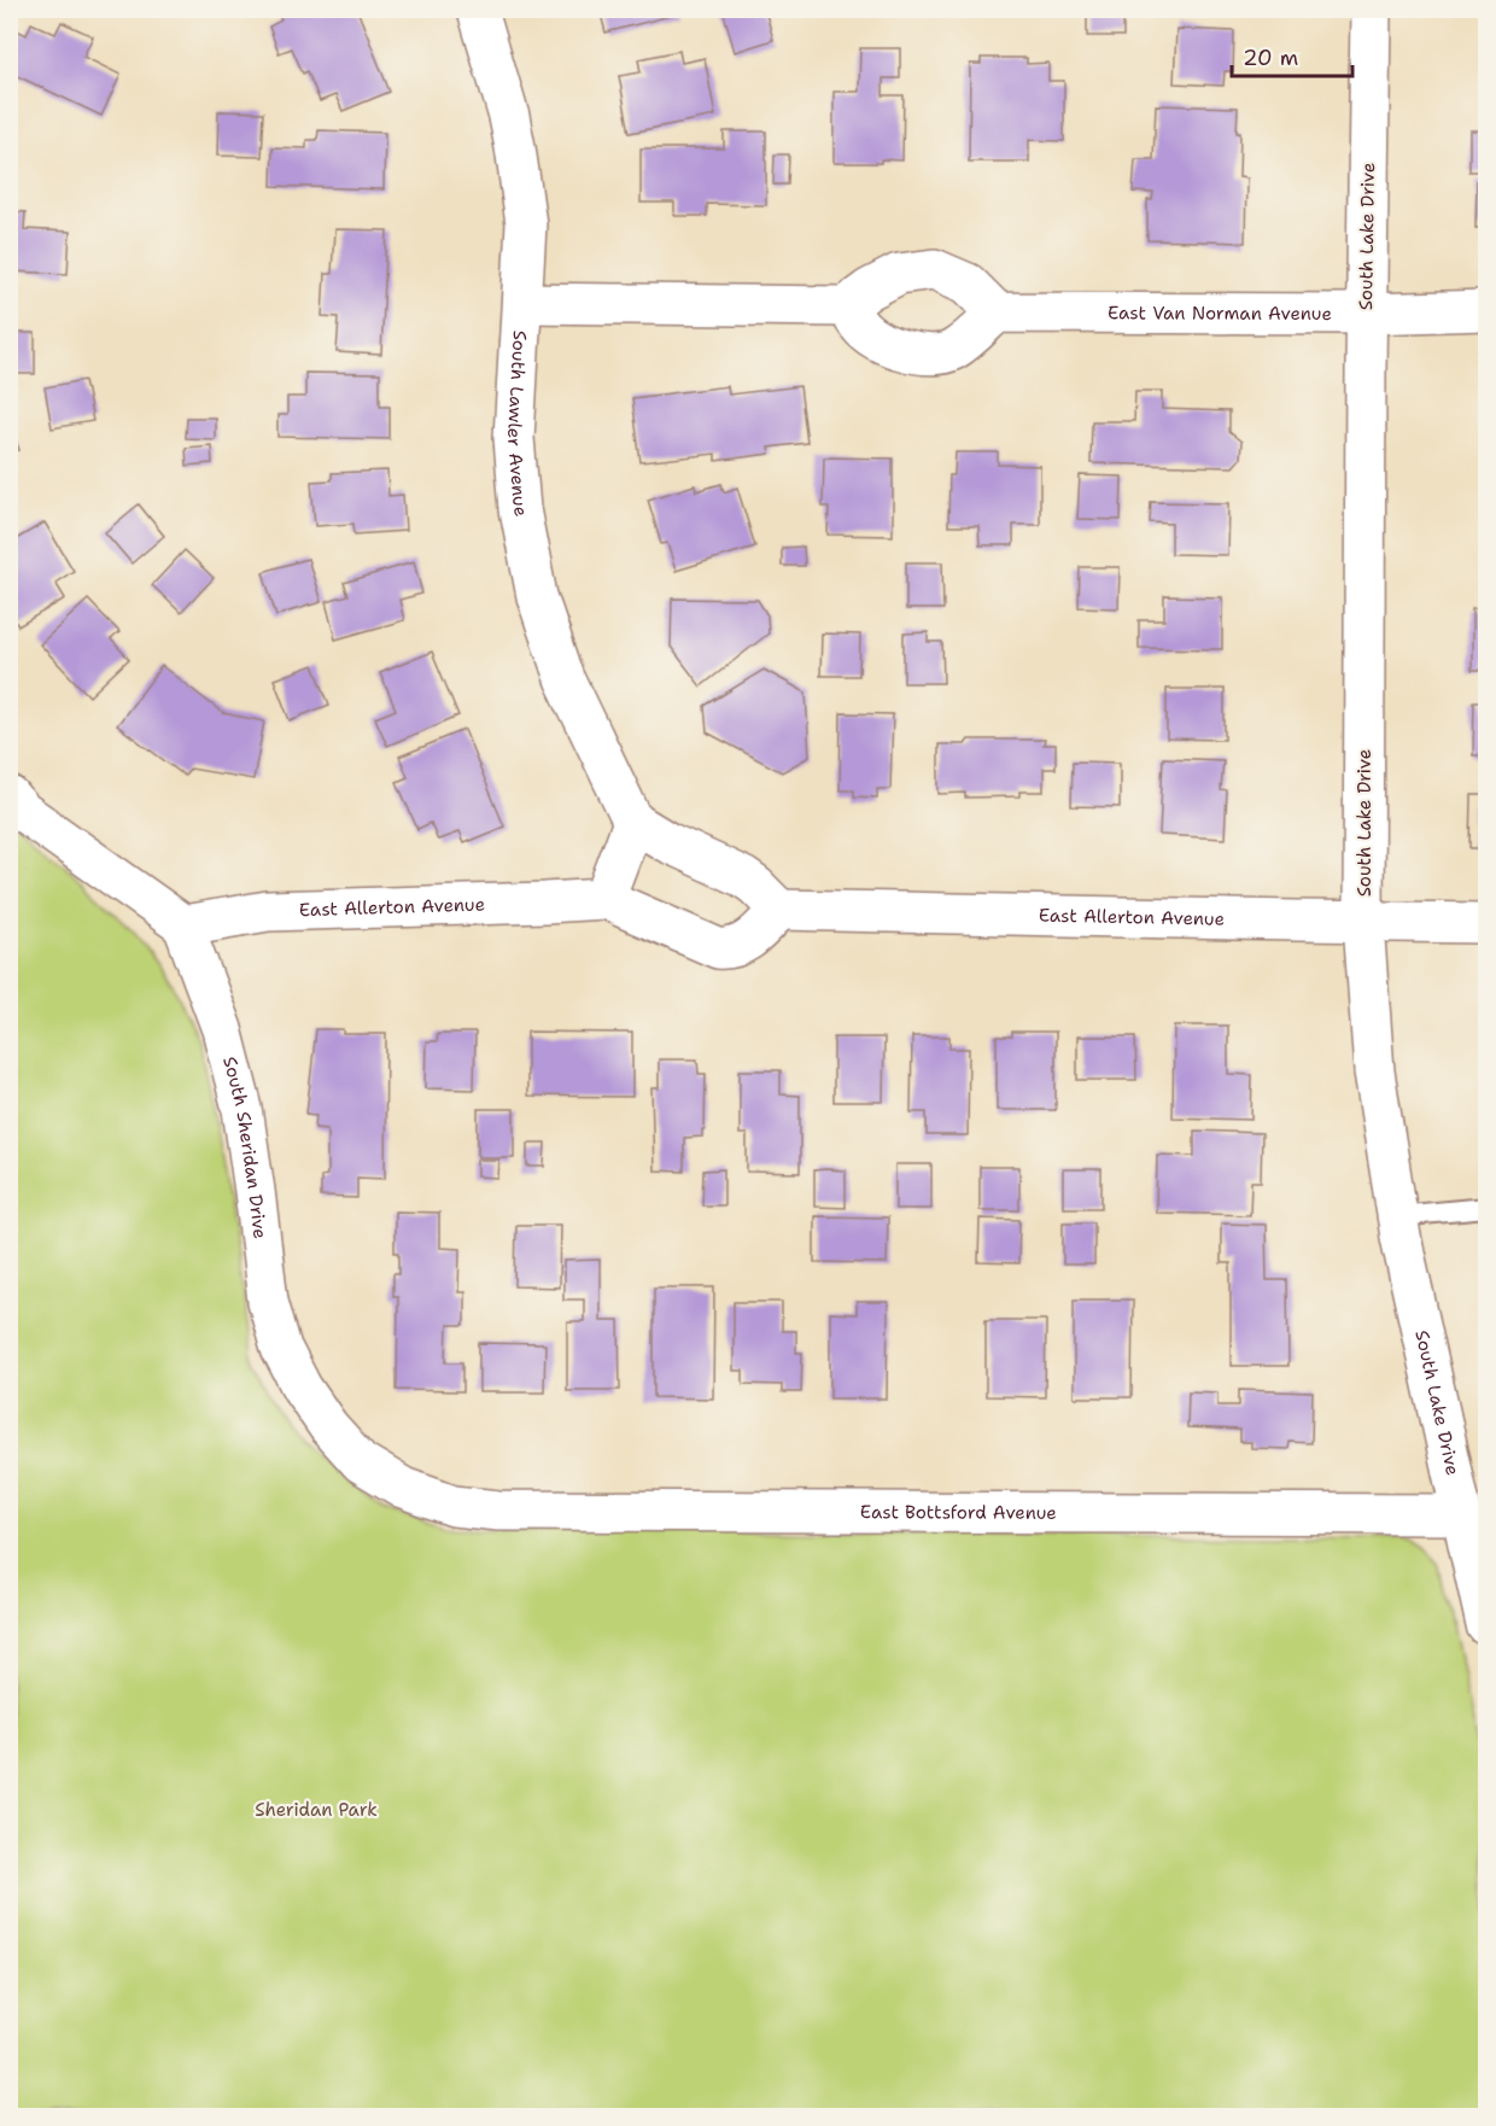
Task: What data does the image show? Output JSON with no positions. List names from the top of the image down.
{
  "streets": {
    "street": [
      "South Lake Drive",
      "East Van Norman Avenue",
      "South Lawler Avenue",
      "East Allerton Avenue",
      "South Sheridan Drive",
      "East Bottsford Avenue"
    ]
  },
  "crossings": [
    ["South Lake Drive", "East Van Norman Avenue"],
    ["South Lake Drive", "East Allerton Avenue"],
    ["South Lake Drive", "East Bottsford Avenue"],
    ["East Allerton Avenue", "South Sheridan Drive"],
    ["South Sheridan Drive", "East Bottsford Avenue"]
  ],
  "parks": ["Sheridan Park"],
  "scale_bar": "20 m"
}
